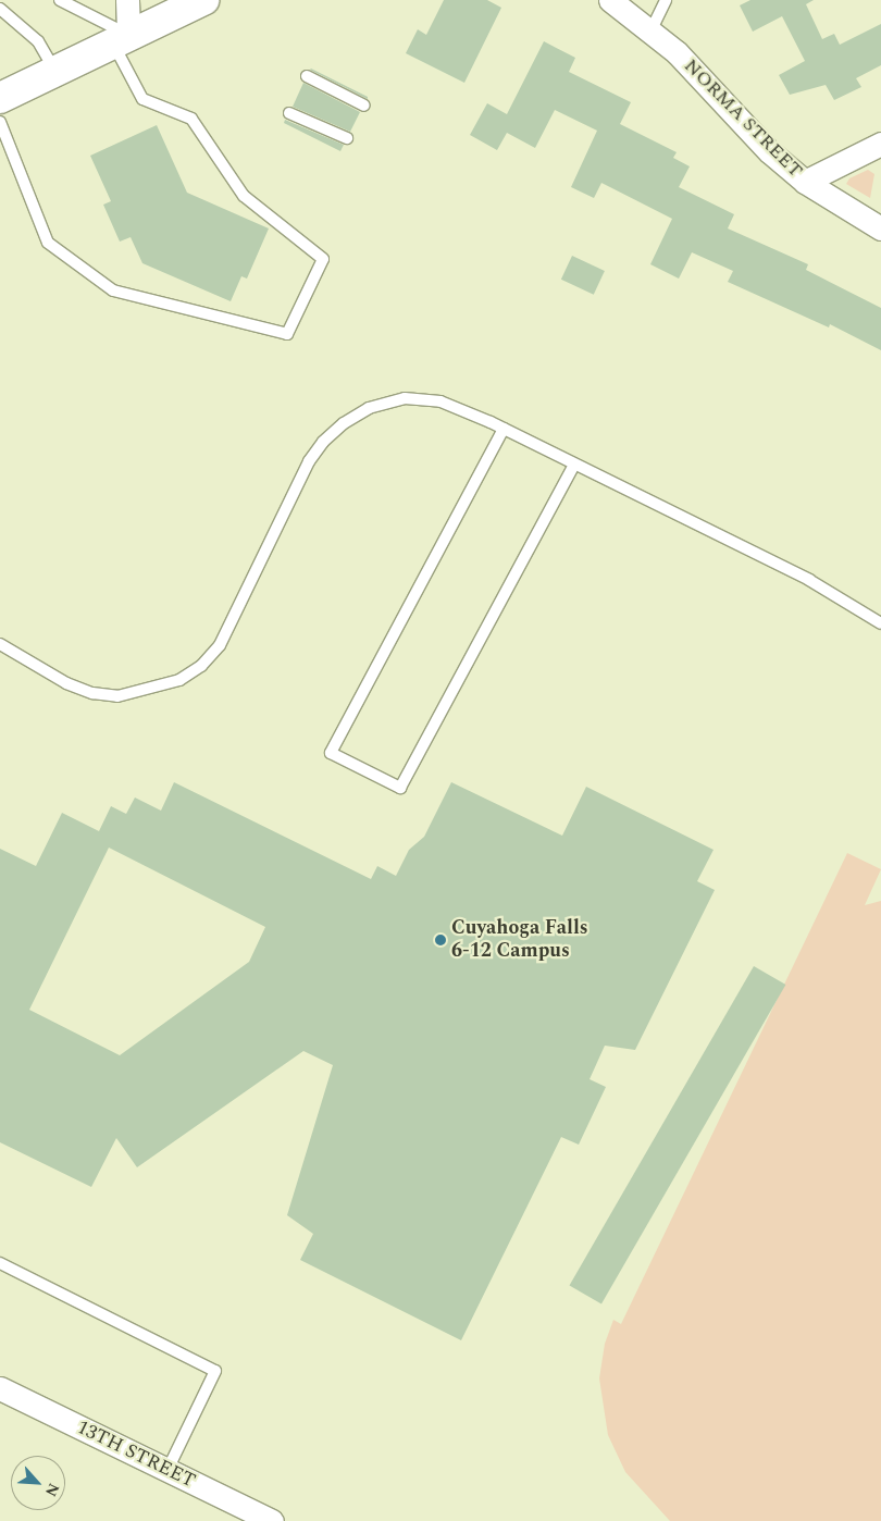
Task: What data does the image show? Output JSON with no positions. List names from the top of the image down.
{
  "streets": {
    "street": ["NORMA STREET", "13TH STREET"]
  },
  "places": ["Cuyahoga Falls 6-12 Campus"],
  "north": "bottom right"
}
